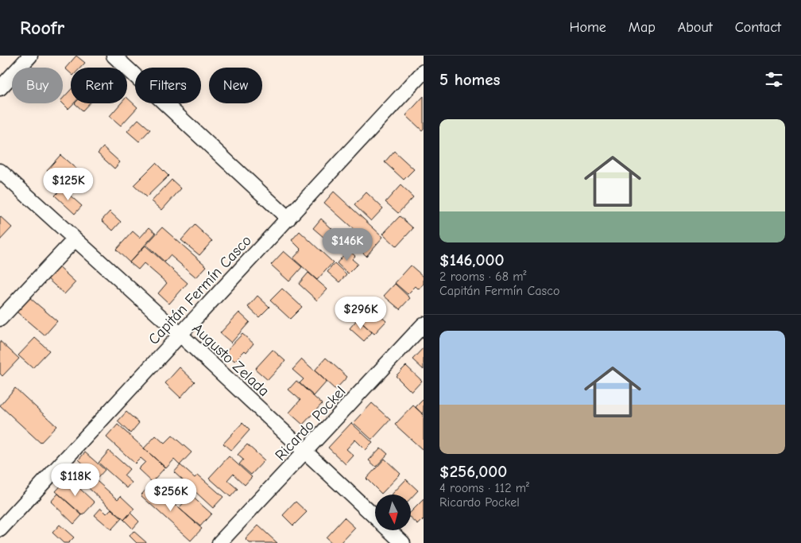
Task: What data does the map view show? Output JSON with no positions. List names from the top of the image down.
{
  "streets": {
    "street": ["Capitán Fermín Casco", "Augusto Zelada", "Ricardo Pockel"]
  },
  "crossings": [
    ["Capitán Fermín Casco", "Augusto Zelada"],
    ["Augusto Zelada", "Ricardo Pockel"]
  ],
  "north": "bottom",
  "page": {
    "header": "Roofr",
    "nav": [
      "Home",
      "Map",
      "About",
      "Contact"
    ],
    "heading": "5 homes",
    "chip": [
      "Buy",
      "Rent",
      "Filters",
      "New"
    ],
    "list": [
      {
        "name": "$146,000",
        "note": "2 rooms · 68 m² · Capitán Fermín Casco"
      },
      {
        "name": "$256,000",
        "note": "4 rooms · 112 m² · Ricardo Pockel"
      }
    ],
    "price": [
      "$125K",
      "$146K",
      "$296K",
      "$118K",
      "$256K"
    ]
  }
}
